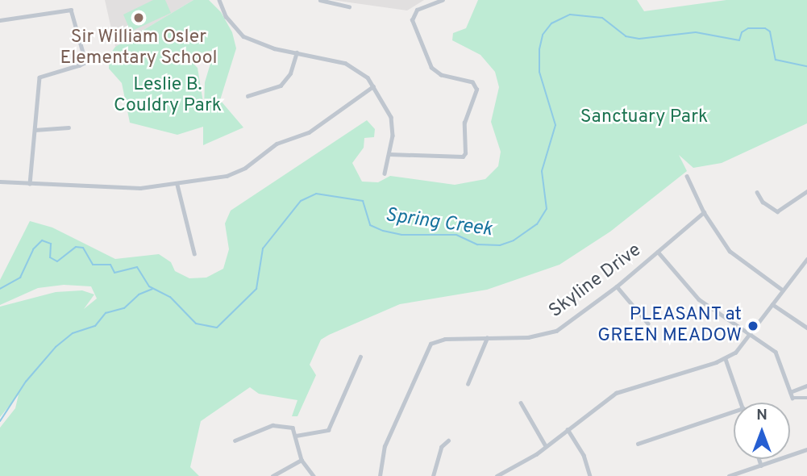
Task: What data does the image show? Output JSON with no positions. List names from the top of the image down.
{
  "streets": {
    "street": ["Skyline Drive"]
  },
  "water": ["Spring Creek"],
  "parks": ["Leslie B. Couldry Park", "Sanctuary Park"],
  "places": ["Sir William Osler Elementary School", "PLEASANT at GREEN MEADOW"],
  "north": "top"
}
